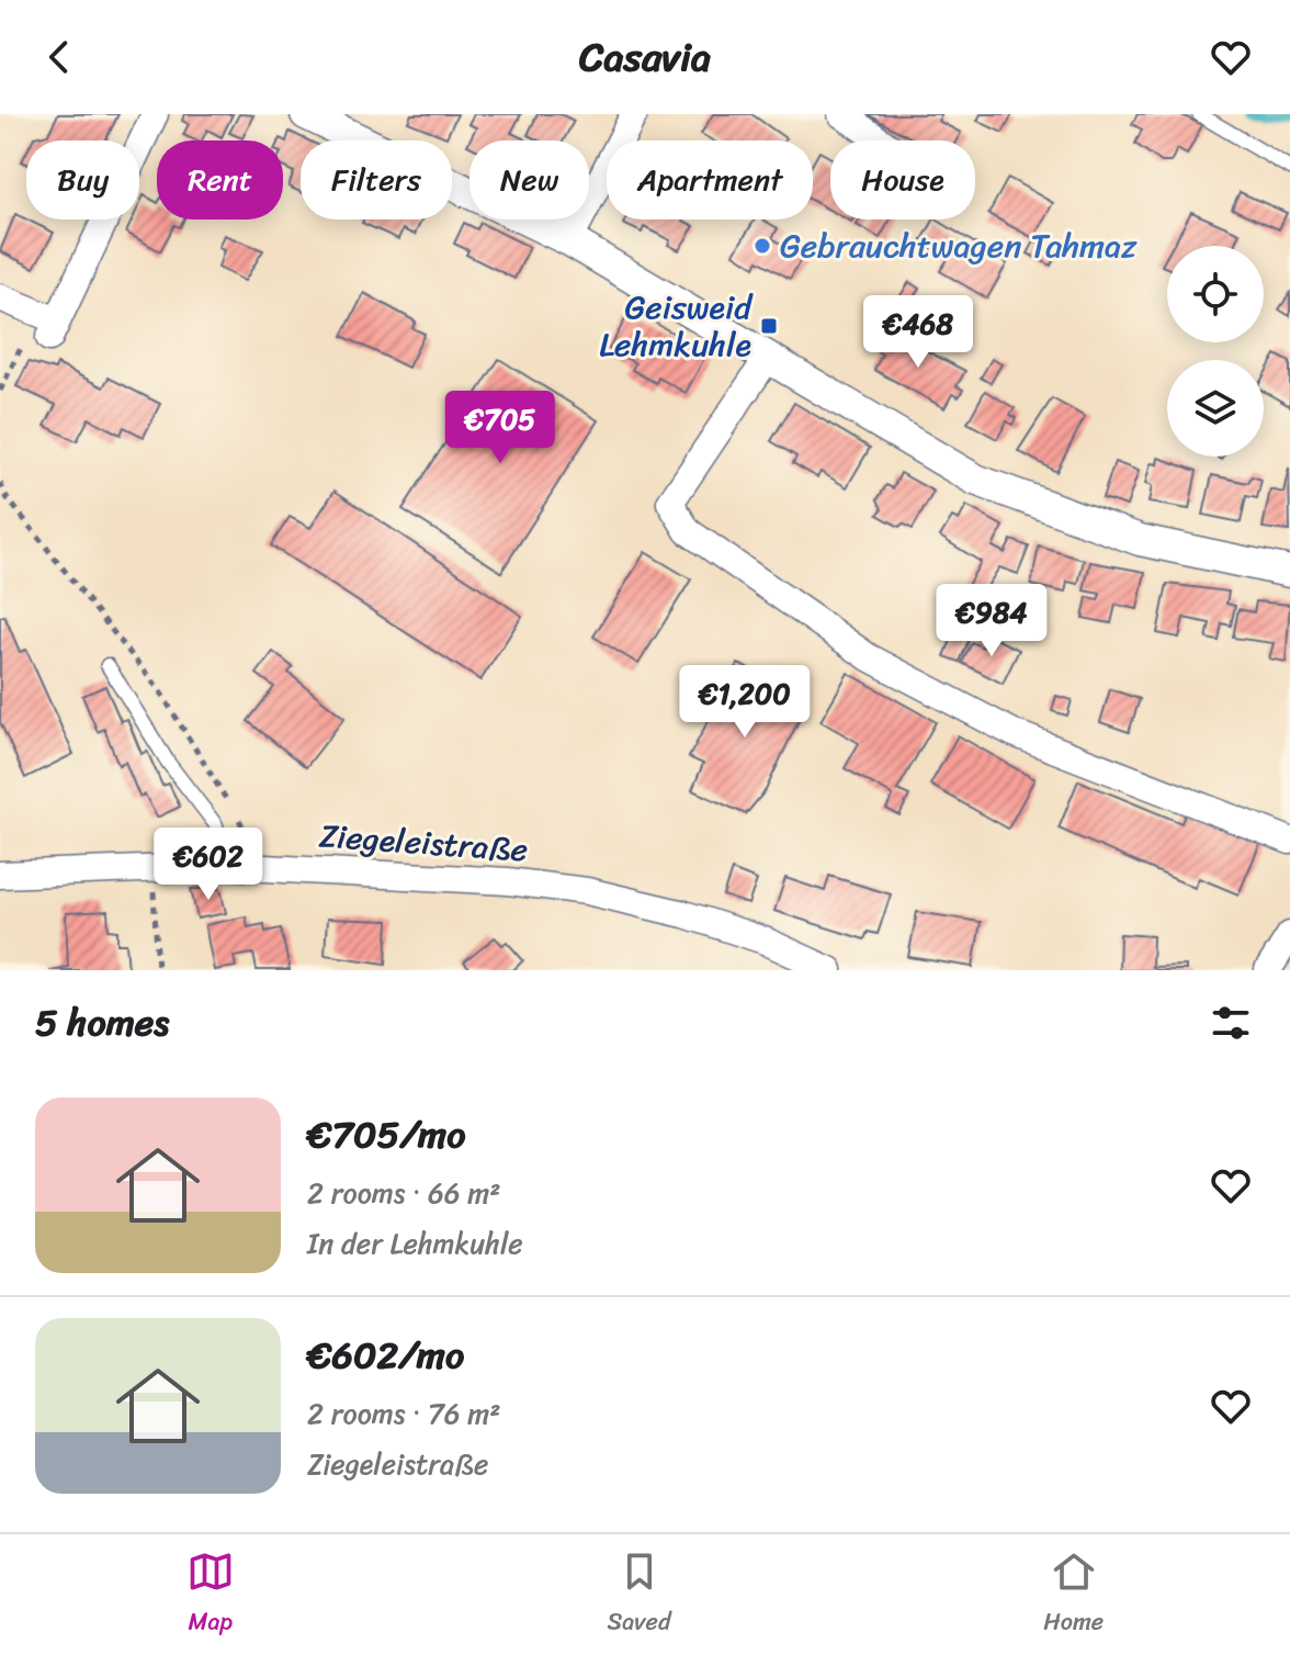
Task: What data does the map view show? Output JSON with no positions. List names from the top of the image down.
{
  "streets": {
    "street": ["Ziegeleistraße"]
  },
  "places": {
    "other": ["Gebrauchtwagen Tahmaz"],
    "transit": ["Geisweid Lehmkuhle"]
  },
  "page": {
    "header": "Casavia",
    "chip": [
      "Buy",
      "Rent",
      "Filters",
      "New",
      "Apartment",
      "House"
    ],
    "price": [
      "€468",
      "€705",
      "€984",
      "€1,200",
      "€602"
    ],
    "heading": "5 homes",
    "list": [
      {
        "name": "€705/mo",
        "note": "2 rooms · 66 m² · In der Lehmkuhle"
      },
      {
        "name": "€602/mo",
        "note": "2 rooms · 76 m² · Ziegeleistraße"
      }
    ],
    "tabs": ["Map", "Saved", "Home"]
  }
}
